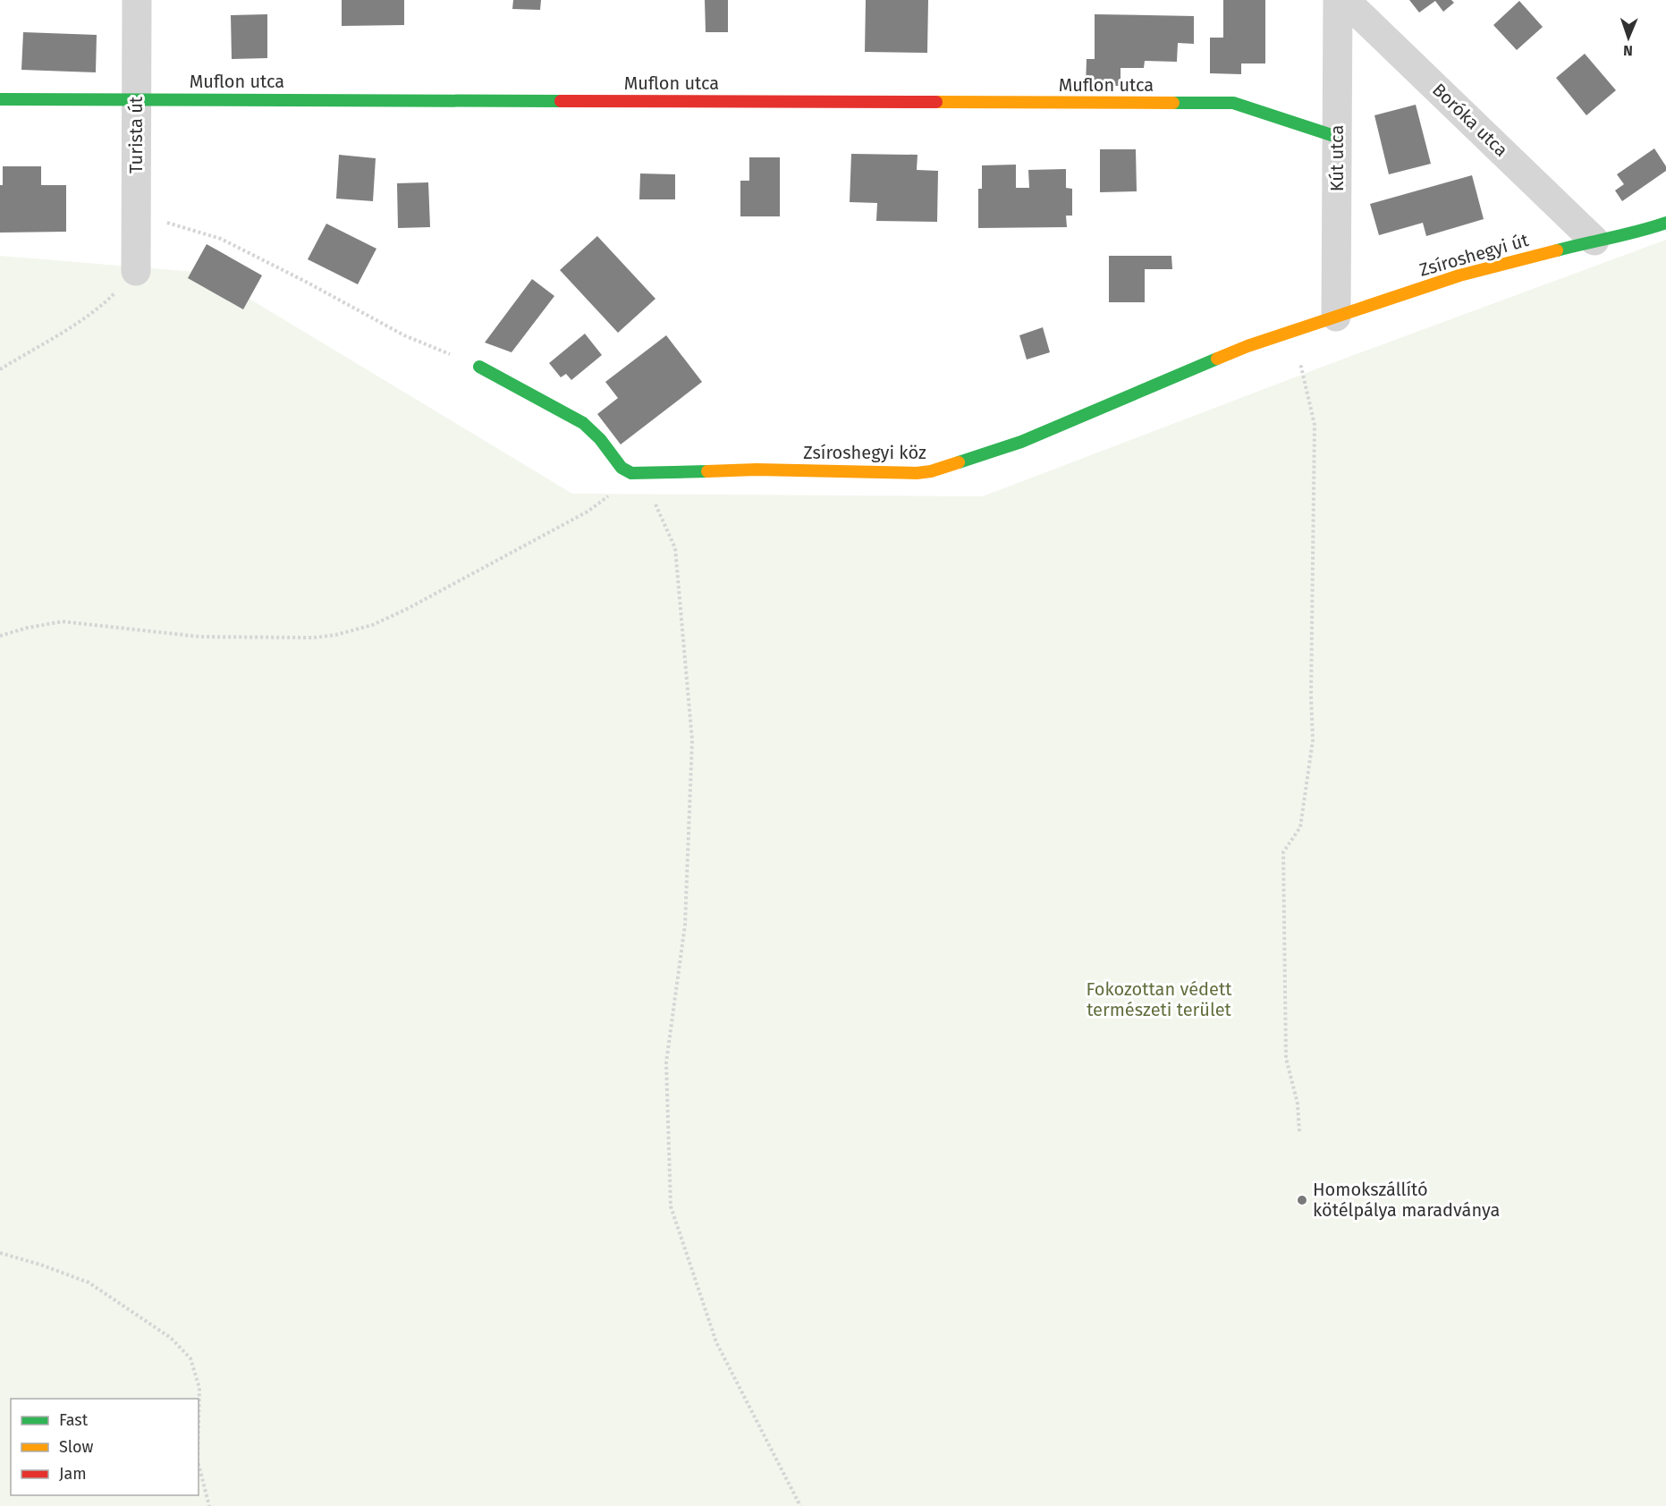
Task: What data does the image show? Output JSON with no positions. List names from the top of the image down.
{
  "streets": {
    "street": [
      "Muflon utca",
      "Boróka utca",
      "Turista út",
      "Kút utca",
      "Zsíroshegyi út",
      "Zsíroshegyi köz"
    ]
  },
  "crossings": [
    ["Muflon utca", "Turista út"],
    ["Muflon utca", "Kút utca"],
    ["Boróka utca", "Zsíroshegyi út"],
    ["Kút utca", "Zsíroshegyi út"],
    ["Zsíroshegyi út", "Zsíroshegyi köz"]
  ],
  "parks": ["Fokozottan védett természeti terület"],
  "places": ["Homokszállító kötélpálya maradványa"],
  "legend": ["Fast", "Slow", "Jam"],
  "north": "bottom"
}
